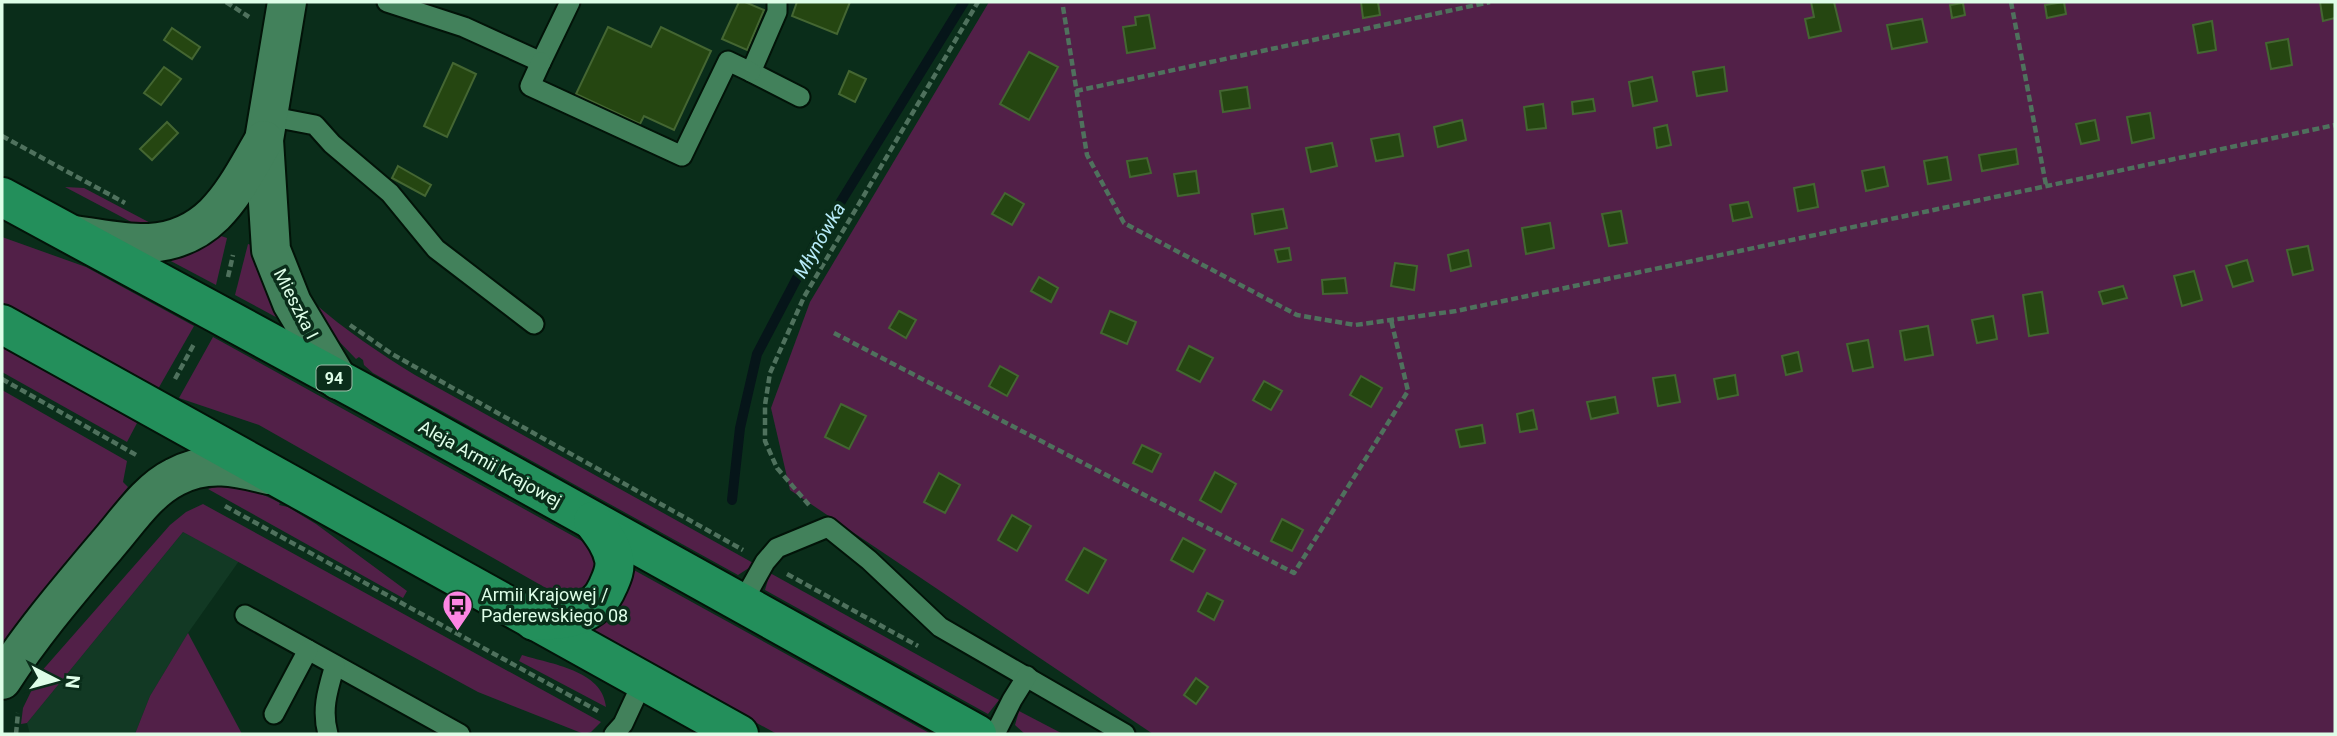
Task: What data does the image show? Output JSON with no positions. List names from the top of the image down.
{
  "streets": {
    "main road": ["94", "Aleja Armii Krajowej"],
    "street": ["Mieszka I"]
  },
  "crossings": [
    ["Mieszka I", "Aleja Armii Krajowej"]
  ],
  "water": ["Młynówka"],
  "places": {
    "bus stop": ["Armii Krajowej / Paderewskiego 08"]
  },
  "north": "right"
}
